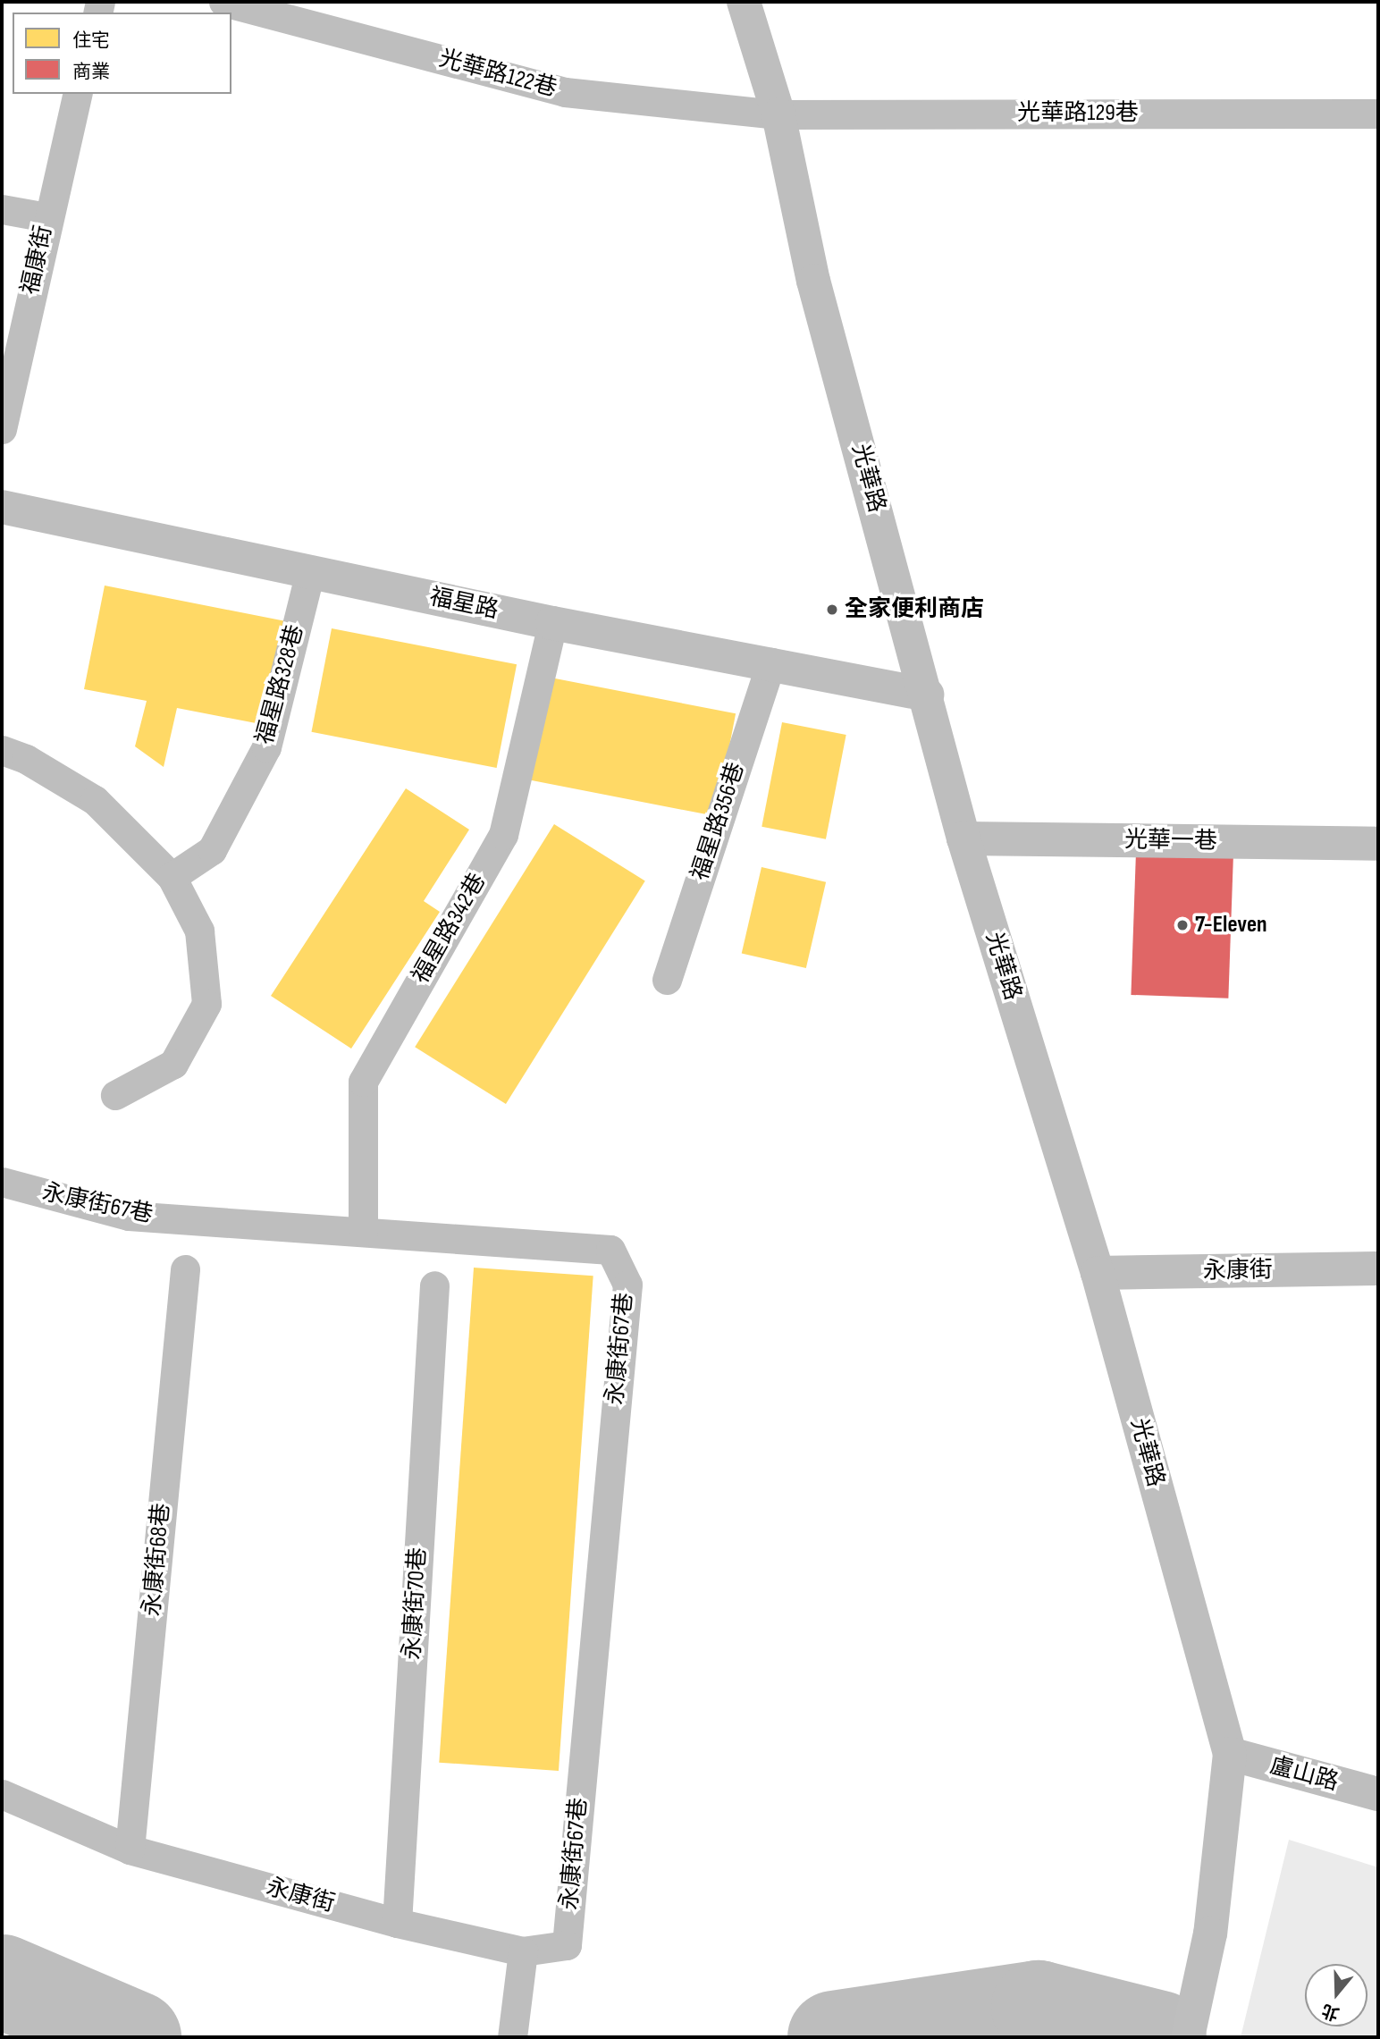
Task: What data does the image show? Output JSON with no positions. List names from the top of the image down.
{
  "streets": {
    "street": [
      "光華路",
      "福星路",
      "光華一巷",
      "永康街",
      "盧山路"
    ],
    "lane": [
      "光華路122巷",
      "光華路129巷",
      "福康街",
      "福星路328巷",
      "福星路356巷",
      "福星路342巷",
      "永康街67巷",
      "永康街68巷",
      "永康街70巷"
    ]
  },
  "crossings": [
    ["光華路122巷", "光華路129巷"],
    ["光華路122巷", "光華路"],
    ["光華路129巷", "光華路"],
    ["光華路", "福星路"],
    ["光華路", "光華一巷"],
    ["光華路", "永康街"],
    ["光華路", "盧山路"],
    ["福星路", "福星路328巷"],
    ["福星路", "福星路356巷"],
    ["福星路", "福星路342巷"],
    ["福星路342巷", "永康街67巷"],
    ["永康街67巷", "永康街"],
    ["永康街", "永康街68巷"],
    ["永康街", "永康街70巷"]
  ],
  "places": ["全家便利商店", "7-Eleven"],
  "legend": ["住宅", "商業"],
  "north": "bottom"
}
